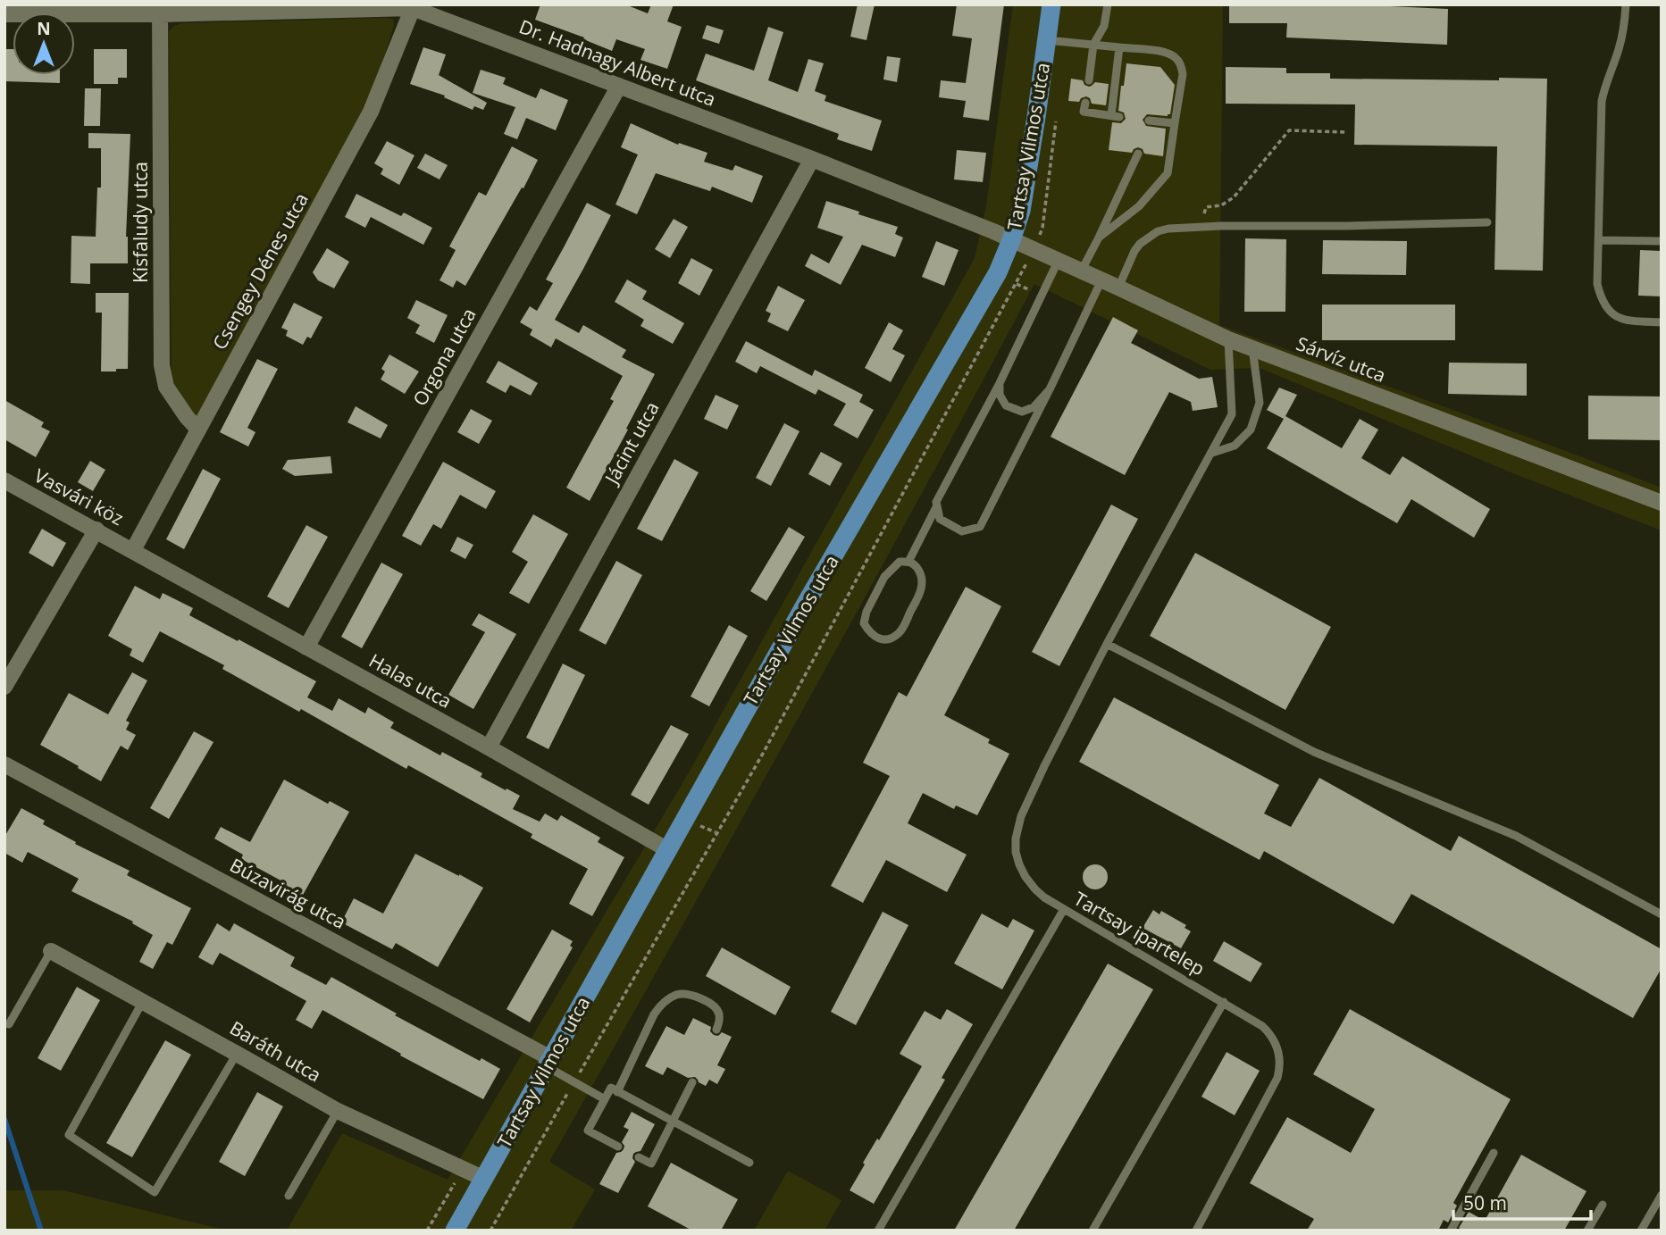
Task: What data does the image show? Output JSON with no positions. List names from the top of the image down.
{
  "streets": {
    "main road": ["Tartsay Vilmos utca"],
    "street": [
      "Dr. Hadnagy Albert utca",
      "Kisfaludy utca",
      "Csengey Dénes utca",
      "Orgona utca",
      "Sárvíz utca",
      "Jácint utca",
      "Vasvári köz",
      "Halas utca",
      "Búzavirág utca",
      "Baráth utca"
    ],
    "lane": ["Tartsay ipartelep"]
  },
  "crossings": [
    ["Dr. Hadnagy Albert utca", "Tartsay Vilmos utca"],
    ["Dr. Hadnagy Albert utca", "Kisfaludy utca"],
    ["Dr. Hadnagy Albert utca", "Csengey Dénes utca"],
    ["Dr. Hadnagy Albert utca", "Orgona utca"],
    ["Dr. Hadnagy Albert utca", "Sárvíz utca"],
    ["Dr. Hadnagy Albert utca", "Jácint utca"],
    ["Tartsay Vilmos utca", "Sárvíz utca"],
    ["Tartsay Vilmos utca", "Halas utca"],
    ["Tartsay Vilmos utca", "Búzavirág utca"],
    ["Tartsay Vilmos utca", "Baráth utca"],
    ["Kisfaludy utca", "Csengey Dénes utca"],
    ["Csengey Dénes utca", "Vasvári köz"],
    ["Csengey Dénes utca", "Halas utca"],
    ["Orgona utca", "Halas utca"],
    ["Sárvíz utca", "Tartsay ipartelep"],
    ["Jácint utca", "Halas utca"],
    ["Vasvári köz", "Halas utca"]
  ],
  "scale_bar": "50 m",
  "north": "top"
}
